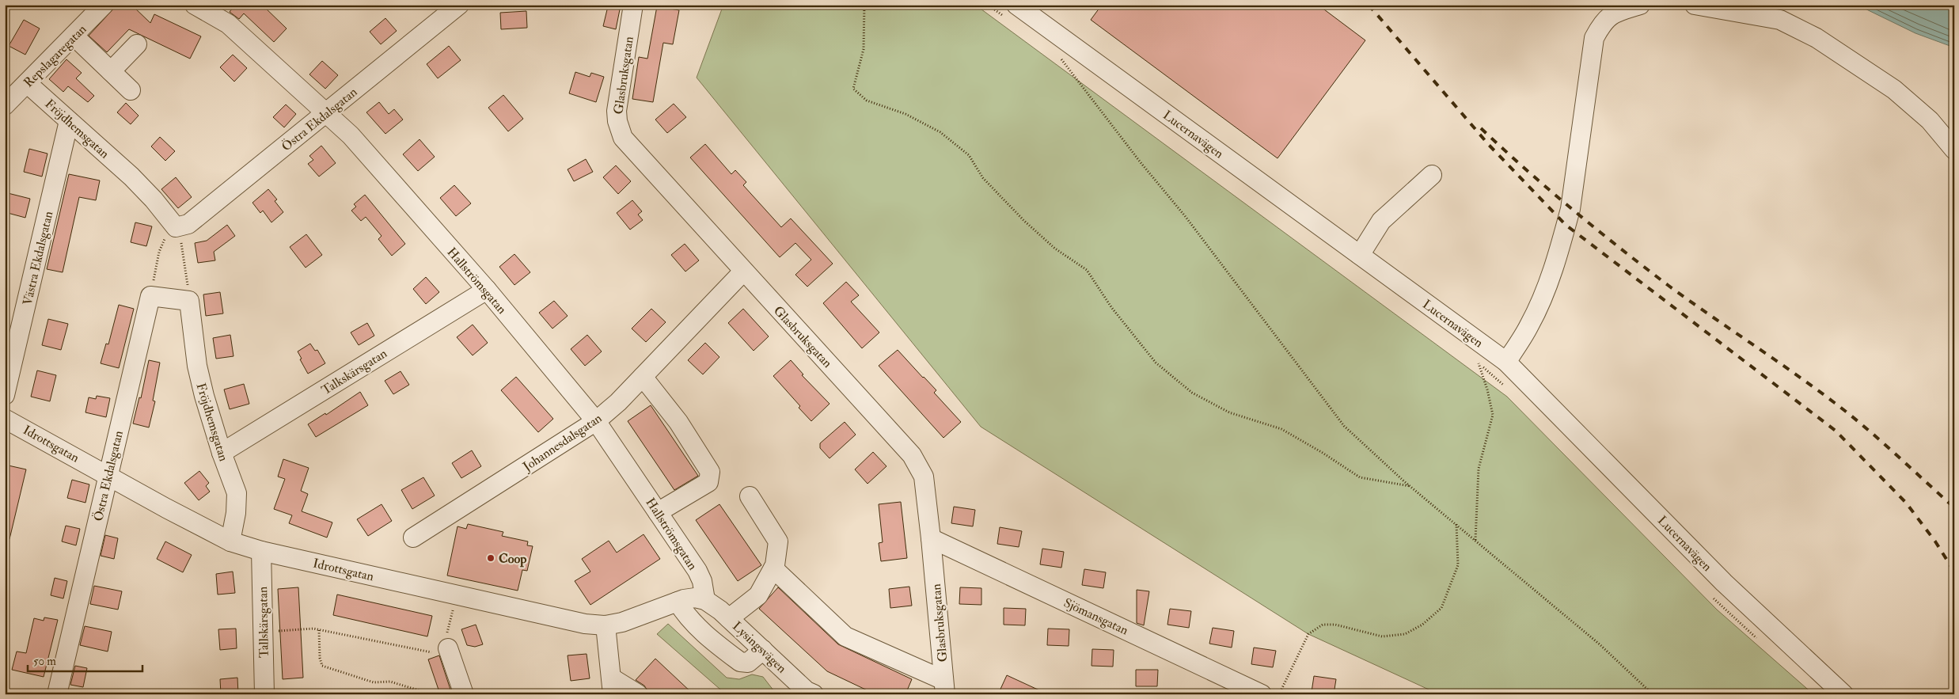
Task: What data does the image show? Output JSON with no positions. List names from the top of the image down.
{
  "streets": {
    "street": [
      "Repslagaregatan",
      "Glasbruksgatan",
      "Östra Ekdalsgatan",
      "Fröjdhemsgatan",
      "Lucernavägen",
      "Västra Ekdalsgatan",
      "Hallströmsgatan",
      "Talkskärsgatan",
      "Johannesdalsgatan",
      "Idrottsgatan",
      "Sjömansgatan",
      "Tallskärsgatan",
      "Lysingsvägen"
    ]
  },
  "crossings": [
    ["Repslagaregatan", "Fröjdhemsgatan"],
    ["Glasbruksgatan", "Johannesdalsgatan"],
    ["Glasbruksgatan", "Sjömansgatan"],
    ["Östra Ekdalsgatan", "Fröjdhemsgatan"],
    ["Östra Ekdalsgatan", "Hallströmsgatan"],
    ["Östra Ekdalsgatan", "Idrottsgatan"],
    ["Fröjdhemsgatan", "Västra Ekdalsgatan"],
    ["Fröjdhemsgatan", "Talkskärsgatan"],
    ["Fröjdhemsgatan", "Idrottsgatan"],
    ["Hallströmsgatan", "Talkskärsgatan"],
    ["Hallströmsgatan", "Johannesdalsgatan"],
    ["Hallströmsgatan", "Idrottsgatan"],
    ["Hallströmsgatan", "Lysingsvägen"],
    ["Idrottsgatan", "Tallskärsgatan"],
    ["Idrottsgatan", "Lysingsvägen"]
  ],
  "places": ["Coop"],
  "scale_bar": "50 m"
}
